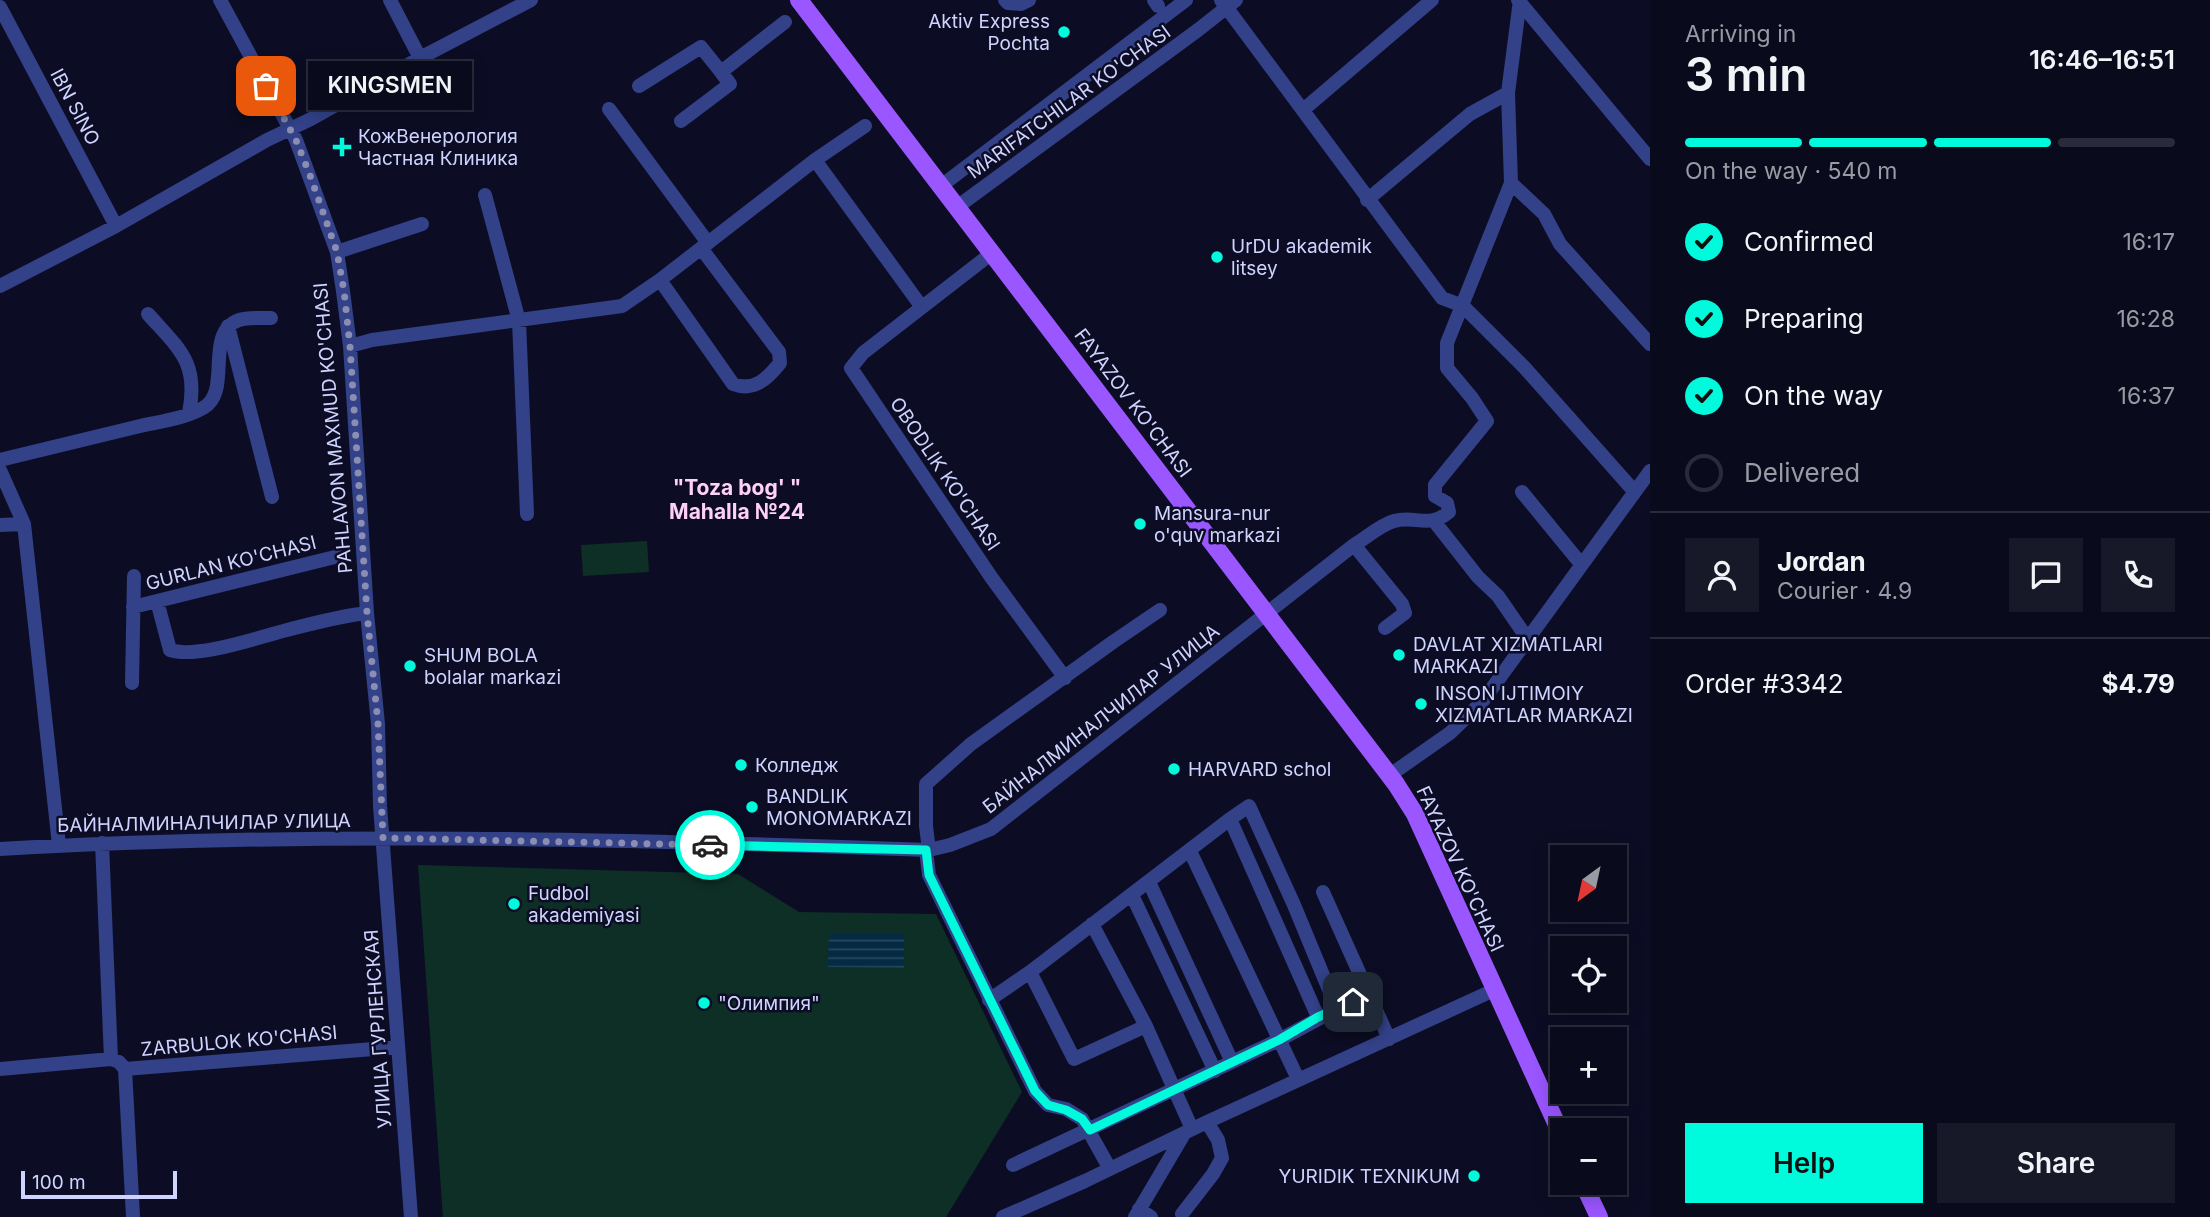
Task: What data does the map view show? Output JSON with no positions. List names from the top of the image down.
{
  "streets": {
    "main road": ["FAYAZOV KO'CHASI"],
    "street": [
      "MARIFATCHILAR KO'CHASI",
      "IBN SINO",
      "PAHLAVON MAXMUD KO'CHASI",
      "OBODLIK KO'CHASI",
      "GURLAN KO'CHASI",
      "БАЙНАЛМИНАЛЧИЛАР УЛИЦА",
      "УЛИЦА ГУРЛЕНСКАЯ",
      "ZARBULOK KO'CHASI"
    ]
  },
  "crossings": [
    ["MARIFATCHILAR KO'CHASI", "FAYAZOV KO'CHASI"],
    ["FAYAZOV KO'CHASI", "OBODLIK KO'CHASI"],
    ["FAYAZOV KO'CHASI", "БАЙНАЛМИНАЛЧИЛАР УЛИЦА"],
    ["PAHLAVON MAXMUD KO'CHASI", "БАЙНАЛМИНАЛЧИЛАР УЛИЦА"],
    ["PAHLAVON MAXMUD KO'CHASI", "УЛИЦА ГУРЛЕНСКАЯ"],
    ["БАЙНАЛМИНАЛЧИЛАР УЛИЦА", "УЛИЦА ГУРЛЕНСКАЯ"],
    ["УЛИЦА ГУРЛЕНСКАЯ", "ZARBULOK KO'CHASI"]
  ],
  "districts": ["\"Toza bog' \" Mahalla №24"],
  "places": {
    "other": [
      "Aktiv Express Pochta",
      "KINGSMEN",
      "UrDU akademik litsey",
      "Mansura-nur o'quv markazi",
      "DAVLAT XIZMATLARI MARKAZI",
      "SHUM BOLA bolalar markazi",
      "INSON IJTIMOIY XIZMATLAR MARKAZI",
      "Колледж",
      "HARVARD schol",
      "BANDLIK MONOMARKAZI",
      "Fudbol akademiyasi",
      "\"Олимпия\"",
      "YURIDIK TEXNIKUM"
    ],
    "health": ["КожВенерология Частная Клиника"]
  },
  "scale_bar": "100 m",
  "north": "bottom left",
  "page": {
    "heading": ["3 min", "Arriving in", "16:46–16:51"],
    "panel": [
      "Jordan",
      "Courier · 4.9",
      "Order #3342",
      "$4.79"
    ],
    "bubble": "KINGSMEN",
    "bar": "On the way · 540 m",
    "list": [
      ["Confirmed", "16:17"],
      ["Preparing", "16:28"],
      ["On the way", "16:37"],
      "Delivered"
    ],
    "map_buttons": ["+", "−"],
    "buttons": ["Help", "Share"],
    "scale": "100 m"
  }
}
